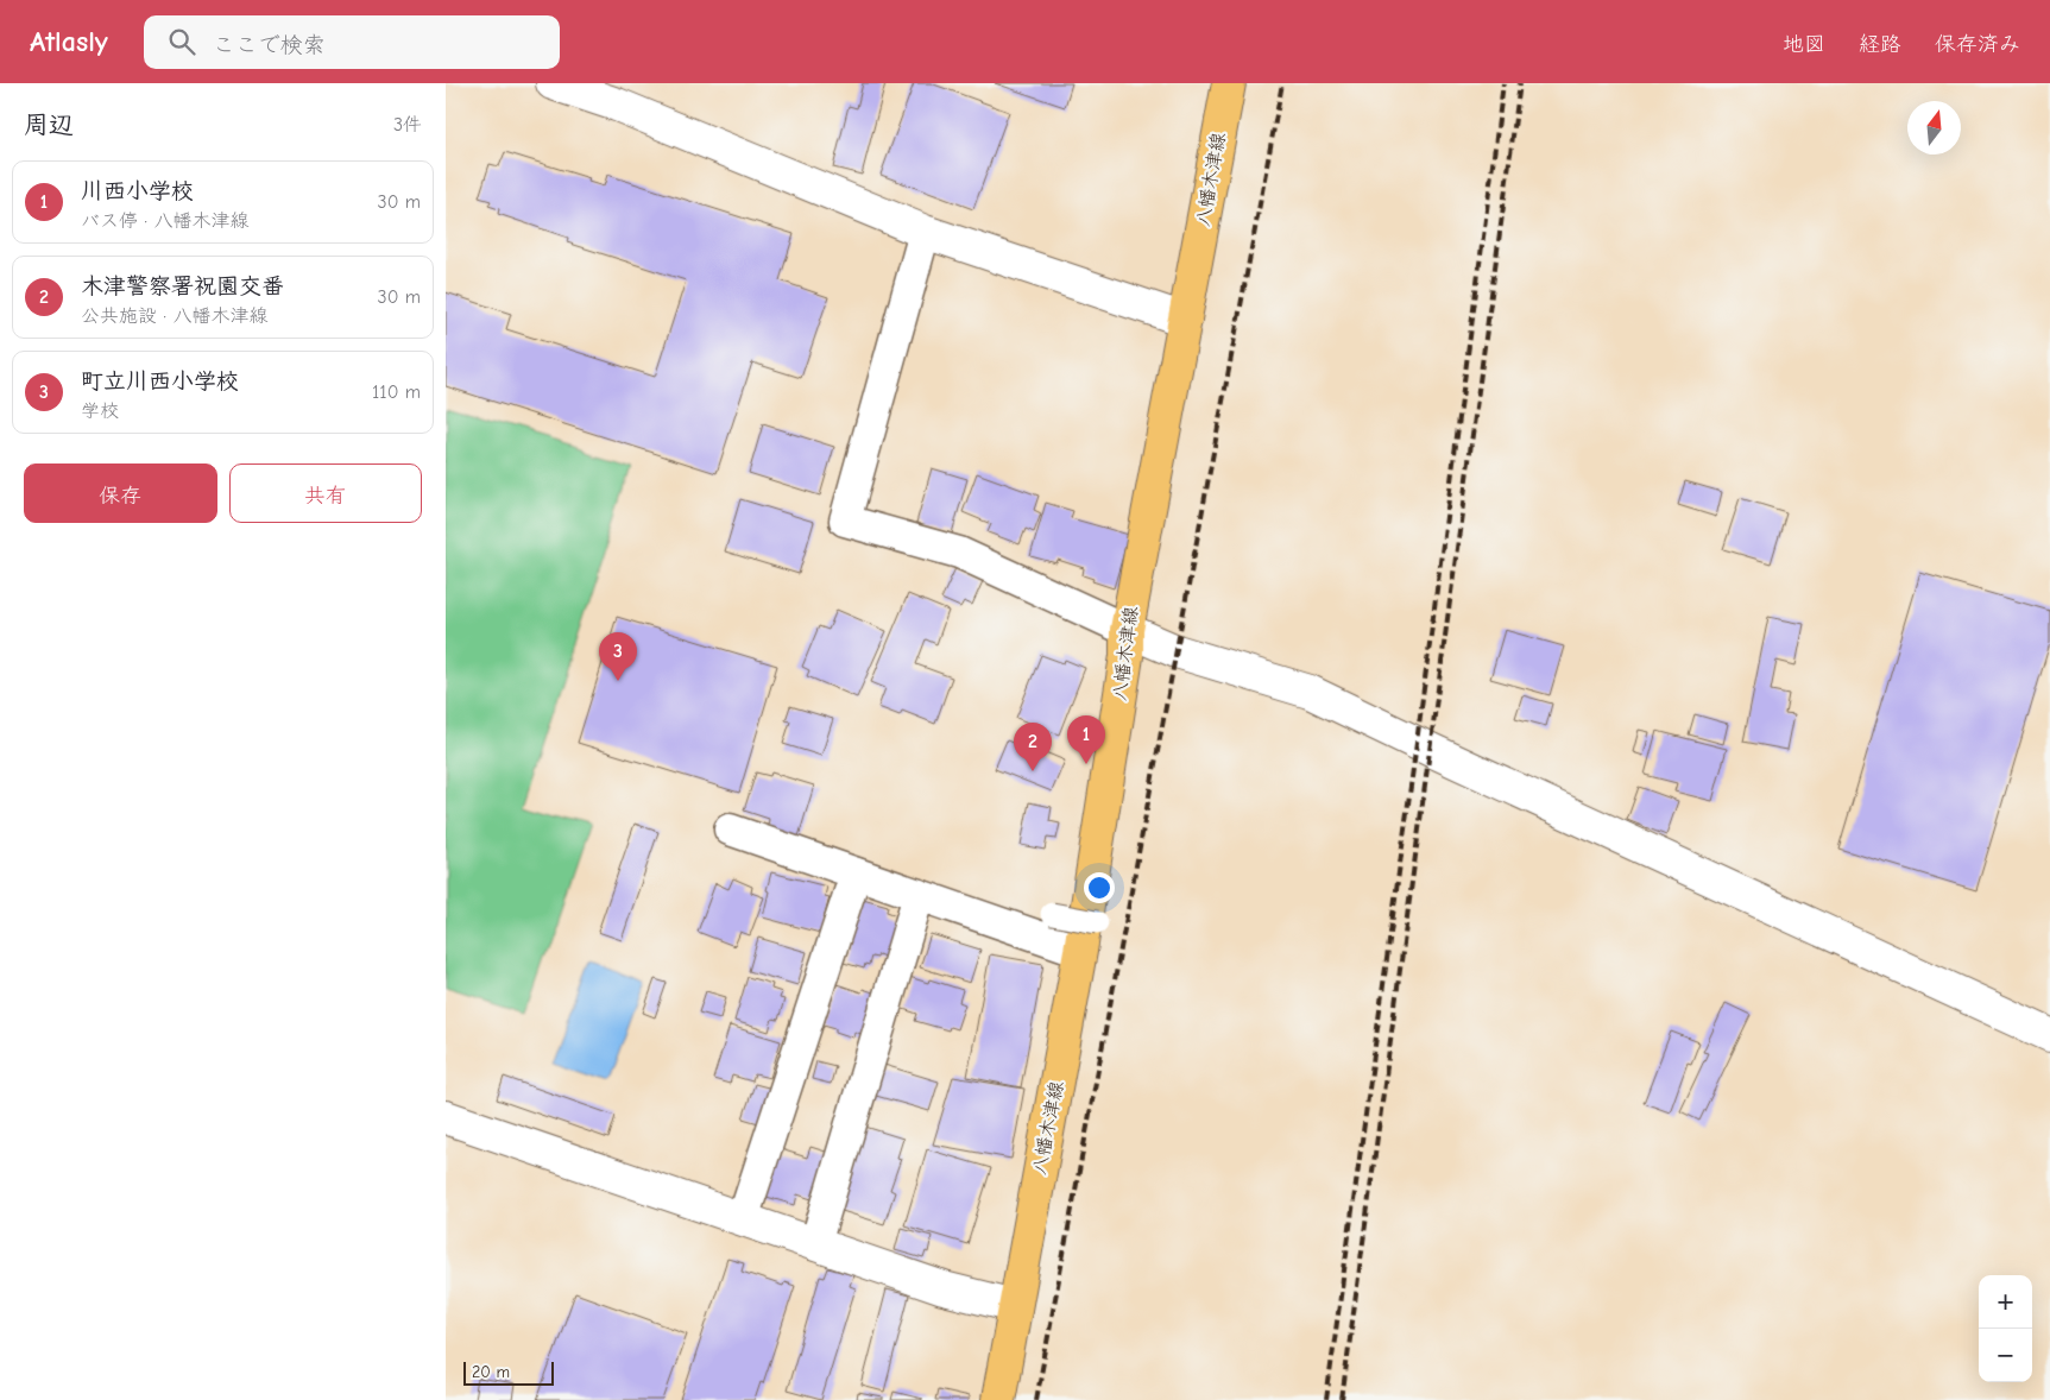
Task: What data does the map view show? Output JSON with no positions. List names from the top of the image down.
{
  "streets": {
    "main road": ["八幡木津線"]
  },
  "scale_bar": "20 m",
  "north": "top",
  "page": {
    "header": "Atlasly",
    "search": "ここで検索",
    "nav": ["地図", "経路", "保存済み"],
    "heading": ["周辺", "3件"],
    "list": [
      {
        "mark": "1",
        "name": "川西小学校",
        "note": "バス停 · 八幡木津線",
        "value": "30 m"
      },
      {
        "mark": "2",
        "name": "木津警察署祝園交番",
        "note": "公共施設 · 八幡木津線",
        "value": "30 m"
      },
      {
        "mark": "3",
        "name": "町立川西小学校",
        "note": "学校",
        "value": "110 m"
      }
    ],
    "buttons": ["保存", "共有"],
    "pins": ["3", "1", "2"],
    "map_buttons": ["+", "−"],
    "scale": "20 m"
  }
}
